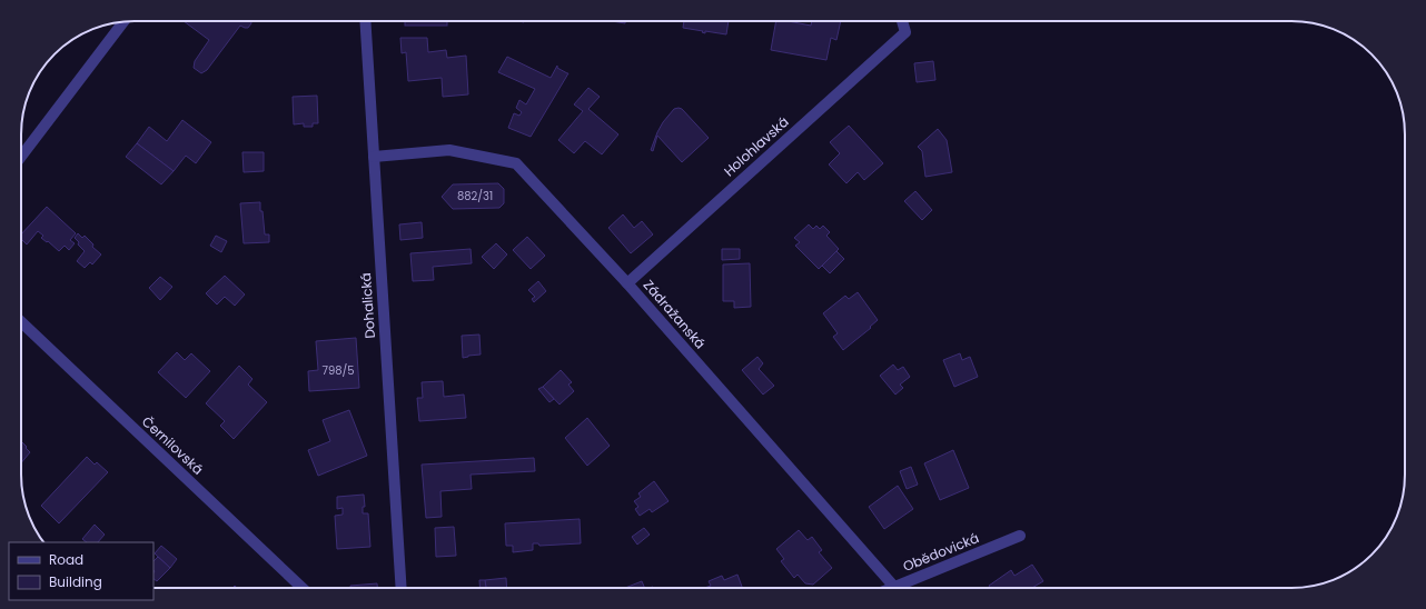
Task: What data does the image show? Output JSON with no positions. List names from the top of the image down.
{
  "streets": {
    "street": [
      "Holohlavská",
      "Dohalická",
      "Zádražanská",
      "Černilovská",
      "Obědovická"
    ]
  },
  "crossings": [
    ["Holohlavská", "Zádražanská"],
    ["Dohalická", "Zádražanská"],
    ["Zádražanská", "Obědovická"]
  ],
  "house_numbers": ["882/31", "798/5"],
  "legend": ["Road", "Building"]
}
